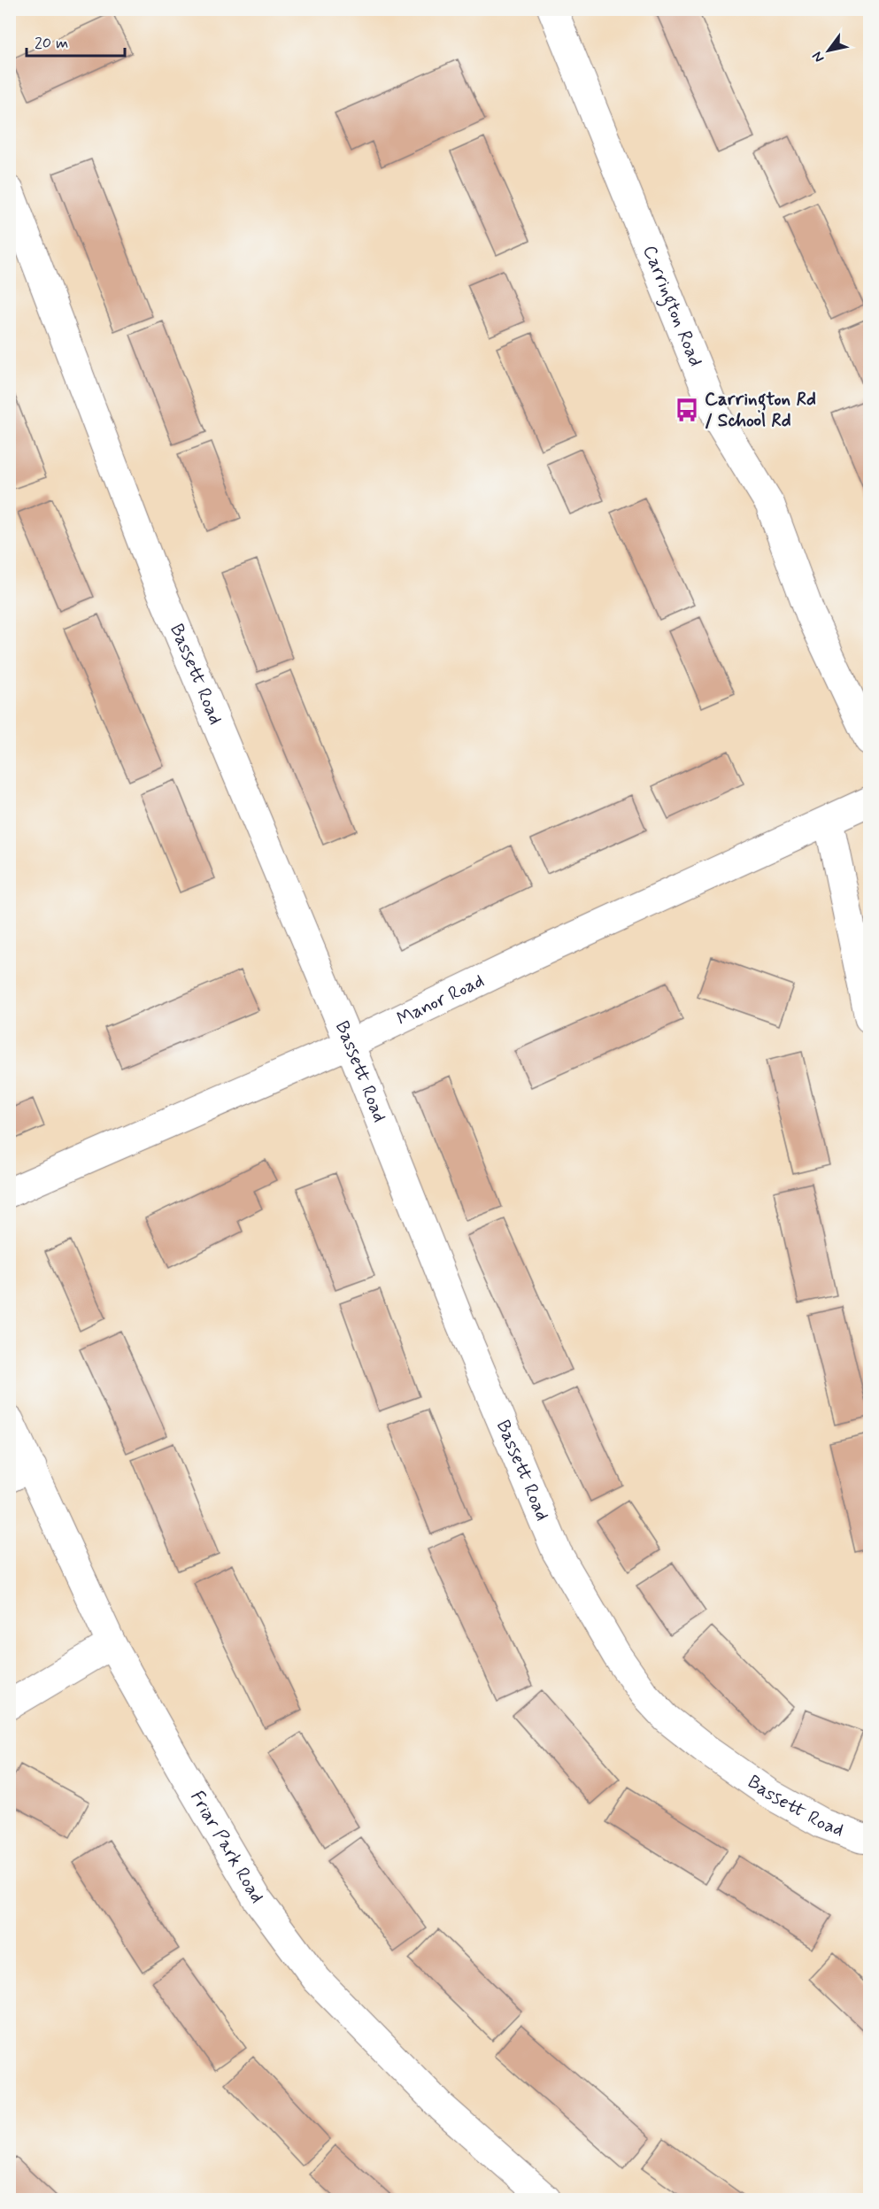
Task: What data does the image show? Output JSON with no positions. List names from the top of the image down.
{
  "streets": {
    "street": [
      "Carrington Road",
      "Bassett Road",
      "Manor Road",
      "Friar Park Road"
    ]
  },
  "crossings": [
    ["Bassett Road", "Manor Road"]
  ],
  "places": {
    "bus stop": ["Carrington Rd / School Rd"]
  },
  "scale_bar": "20 m",
  "north": "bottom left"
}
